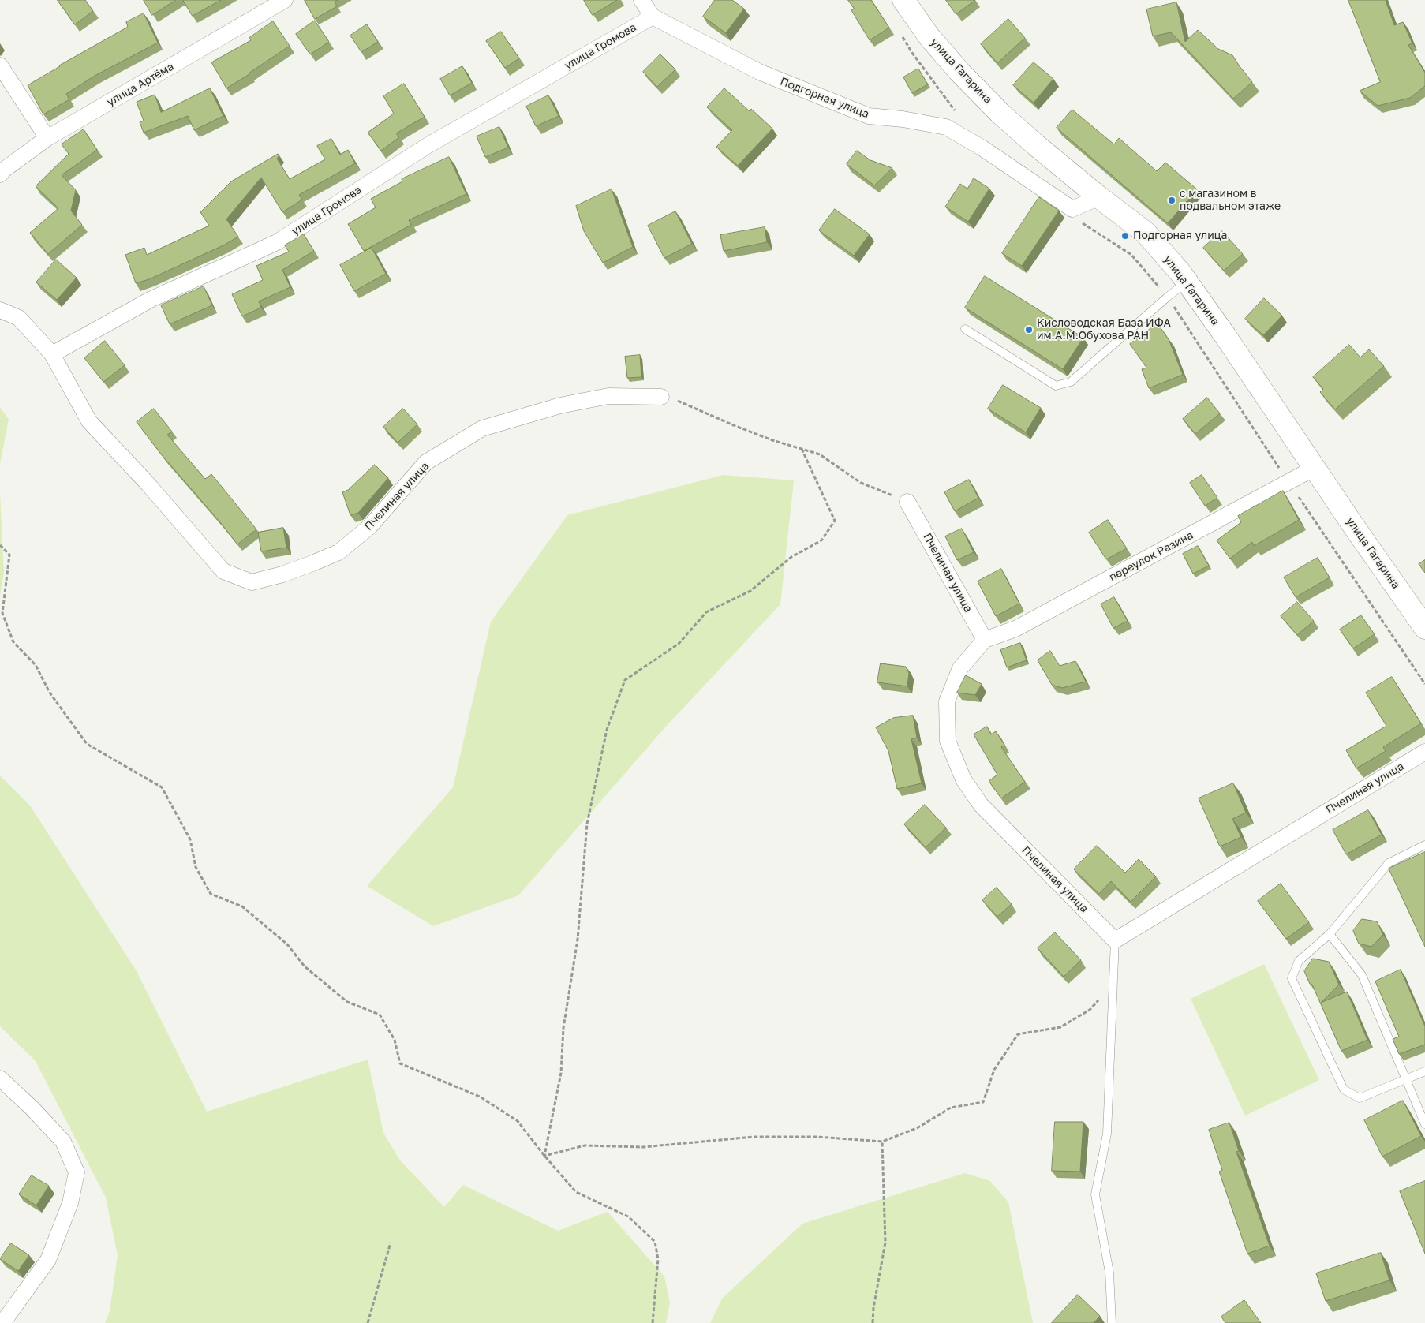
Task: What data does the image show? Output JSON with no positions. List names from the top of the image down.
{
  "streets": {
    "street": [
      "улица Громова",
      "улица Гагарина",
      "улица Артёма",
      "Подгорная улица",
      "Пчелиная улица",
      "переулок Разина"
    ]
  },
  "crossings": [
    ["улица Громова", "Подгорная улица"],
    ["улица Громова", "Пчелиная улица"],
    ["улица Гагарина", "Подгорная улица"],
    ["улица Гагарина", "переулок Разина"],
    ["Пчелиная улица", "переулок Разина"]
  ],
  "places": ["с магазином в подвальном этаже", "Подгорная улица", "Кисловодская База ИФА им.А.М.Обухова РАН"]
}
